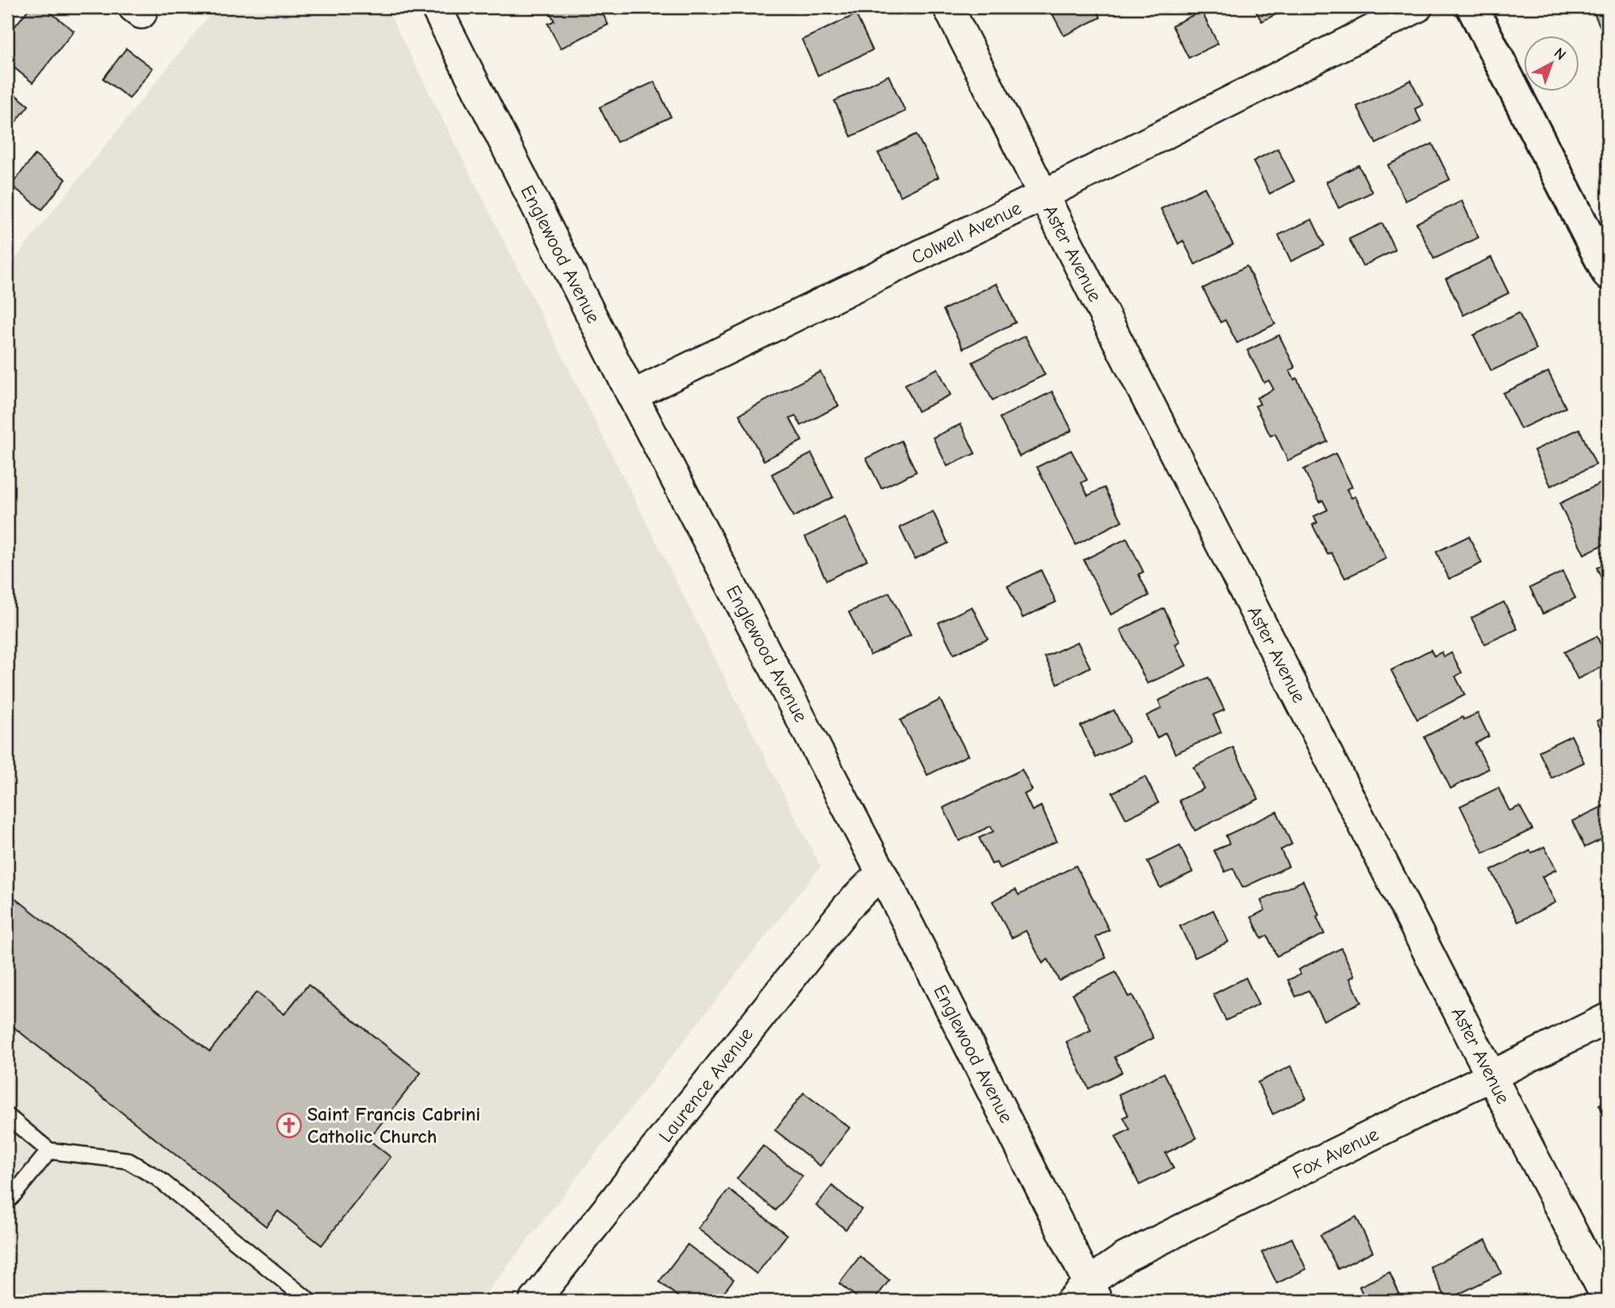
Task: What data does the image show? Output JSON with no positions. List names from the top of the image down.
{
  "streets": {
    "street": [
      "Colwell Avenue",
      "Aster Avenue",
      "Englewood Avenue",
      "Laurence Avenue",
      "Fox Avenue"
    ]
  },
  "crossings": [
    ["Colwell Avenue", "Aster Avenue"],
    ["Colwell Avenue", "Englewood Avenue"],
    ["Aster Avenue", "Fox Avenue"],
    ["Englewood Avenue", "Laurence Avenue"],
    ["Englewood Avenue", "Fox Avenue"]
  ],
  "places": {
    "church": ["Saint Francis Cabrini Catholic Church"]
  },
  "north": "top right"
}
